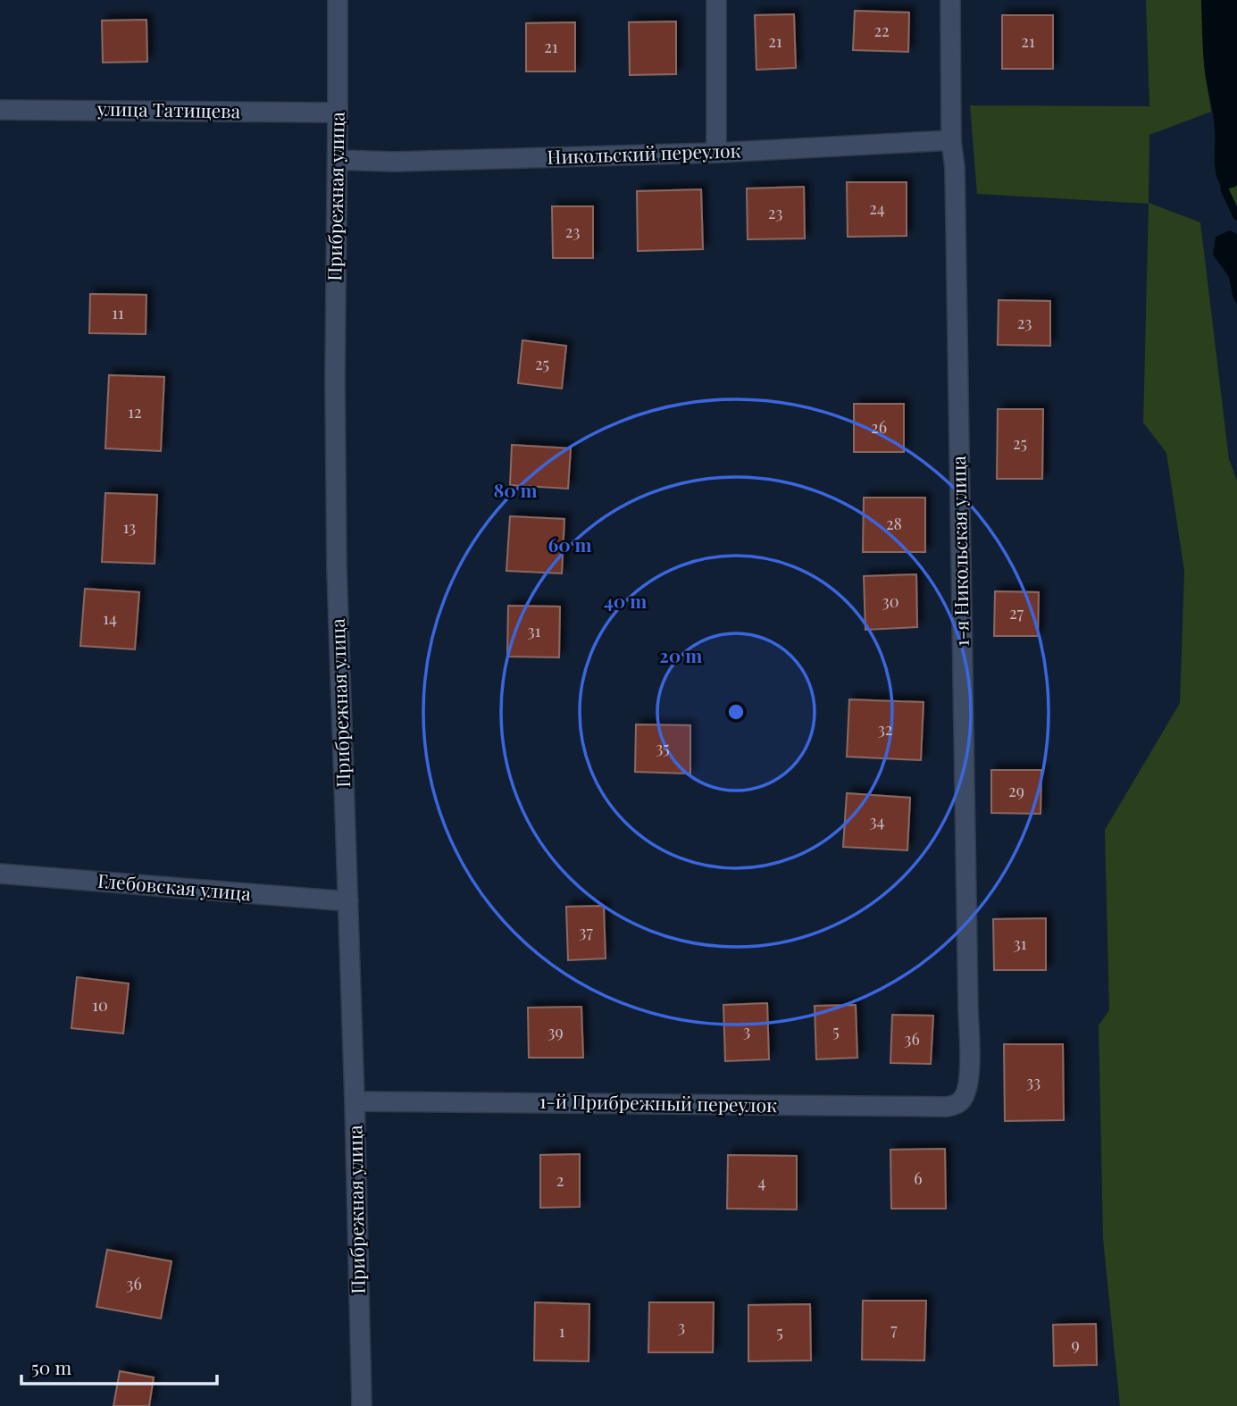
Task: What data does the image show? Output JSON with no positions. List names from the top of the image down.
{
  "streets": {
    "street": [
      "улица Татищева",
      "Никольский переулок",
      "Прибрежная улица",
      "1-я Никольская улица",
      "Глебовская улица",
      "1-й Прибрежный переулок"
    ]
  },
  "crossings": [
    ["улица Татищева", "Прибрежная улица"],
    ["Никольский переулок", "Прибрежная улица"],
    ["Никольский переулок", "1-я Никольская улица"],
    ["Прибрежная улица", "Глебовская улица"],
    ["Прибрежная улица", "1-й Прибрежный переулок"],
    ["1-я Никольская улица", "1-й Прибрежный переулок"]
  ],
  "house_numbers": [
    "22",
    "21",
    "21",
    "21",
    "24",
    "23",
    "23",
    "11",
    "23",
    "25",
    "12",
    "26",
    "25",
    "28",
    "13",
    "30",
    "27",
    "14",
    "31",
    "32",
    "35",
    "29",
    "34",
    "37",
    "31",
    "10",
    "3",
    "5",
    "39",
    "36",
    "33",
    "6",
    "2",
    "4",
    "36",
    "3",
    "7",
    "1",
    "5",
    "9"
  ],
  "scale_bar": "50 m",
  "rings": [
    "80 m",
    "60 m",
    "40 m",
    "20 m"
  ]
}
